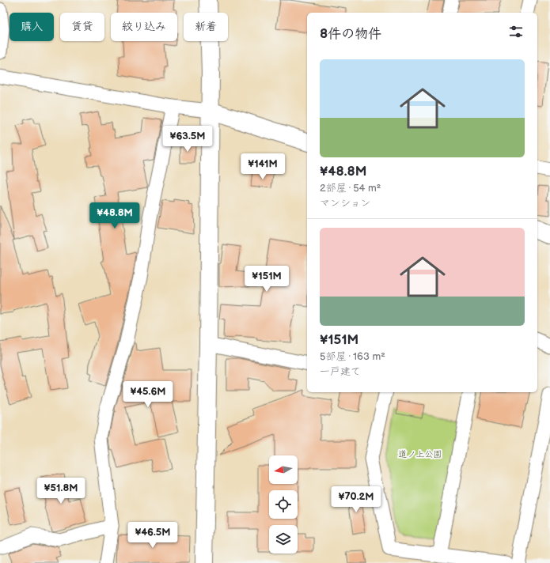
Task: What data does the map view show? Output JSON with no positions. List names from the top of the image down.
{
  "parks": ["道ノ上公園"],
  "north": "left",
  "page": {
    "chip": [
      "購入",
      "賃貸",
      "絞り込み",
      "新着"
    ],
    "heading": "8件の物件",
    "list": [
      {
        "name": "¥48.8M",
        "note": "2部屋 · 54 m² · マンション"
      },
      {
        "name": "¥151M",
        "note": "5部屋 · 163 m² · 一戸建て"
      }
    ],
    "price": [
      "¥63.5M",
      "¥141M",
      "¥48.8M",
      "¥151M",
      "¥45.6M",
      "¥51.8M",
      "¥70.2M",
      "¥46.5M"
    ]
  }
}
